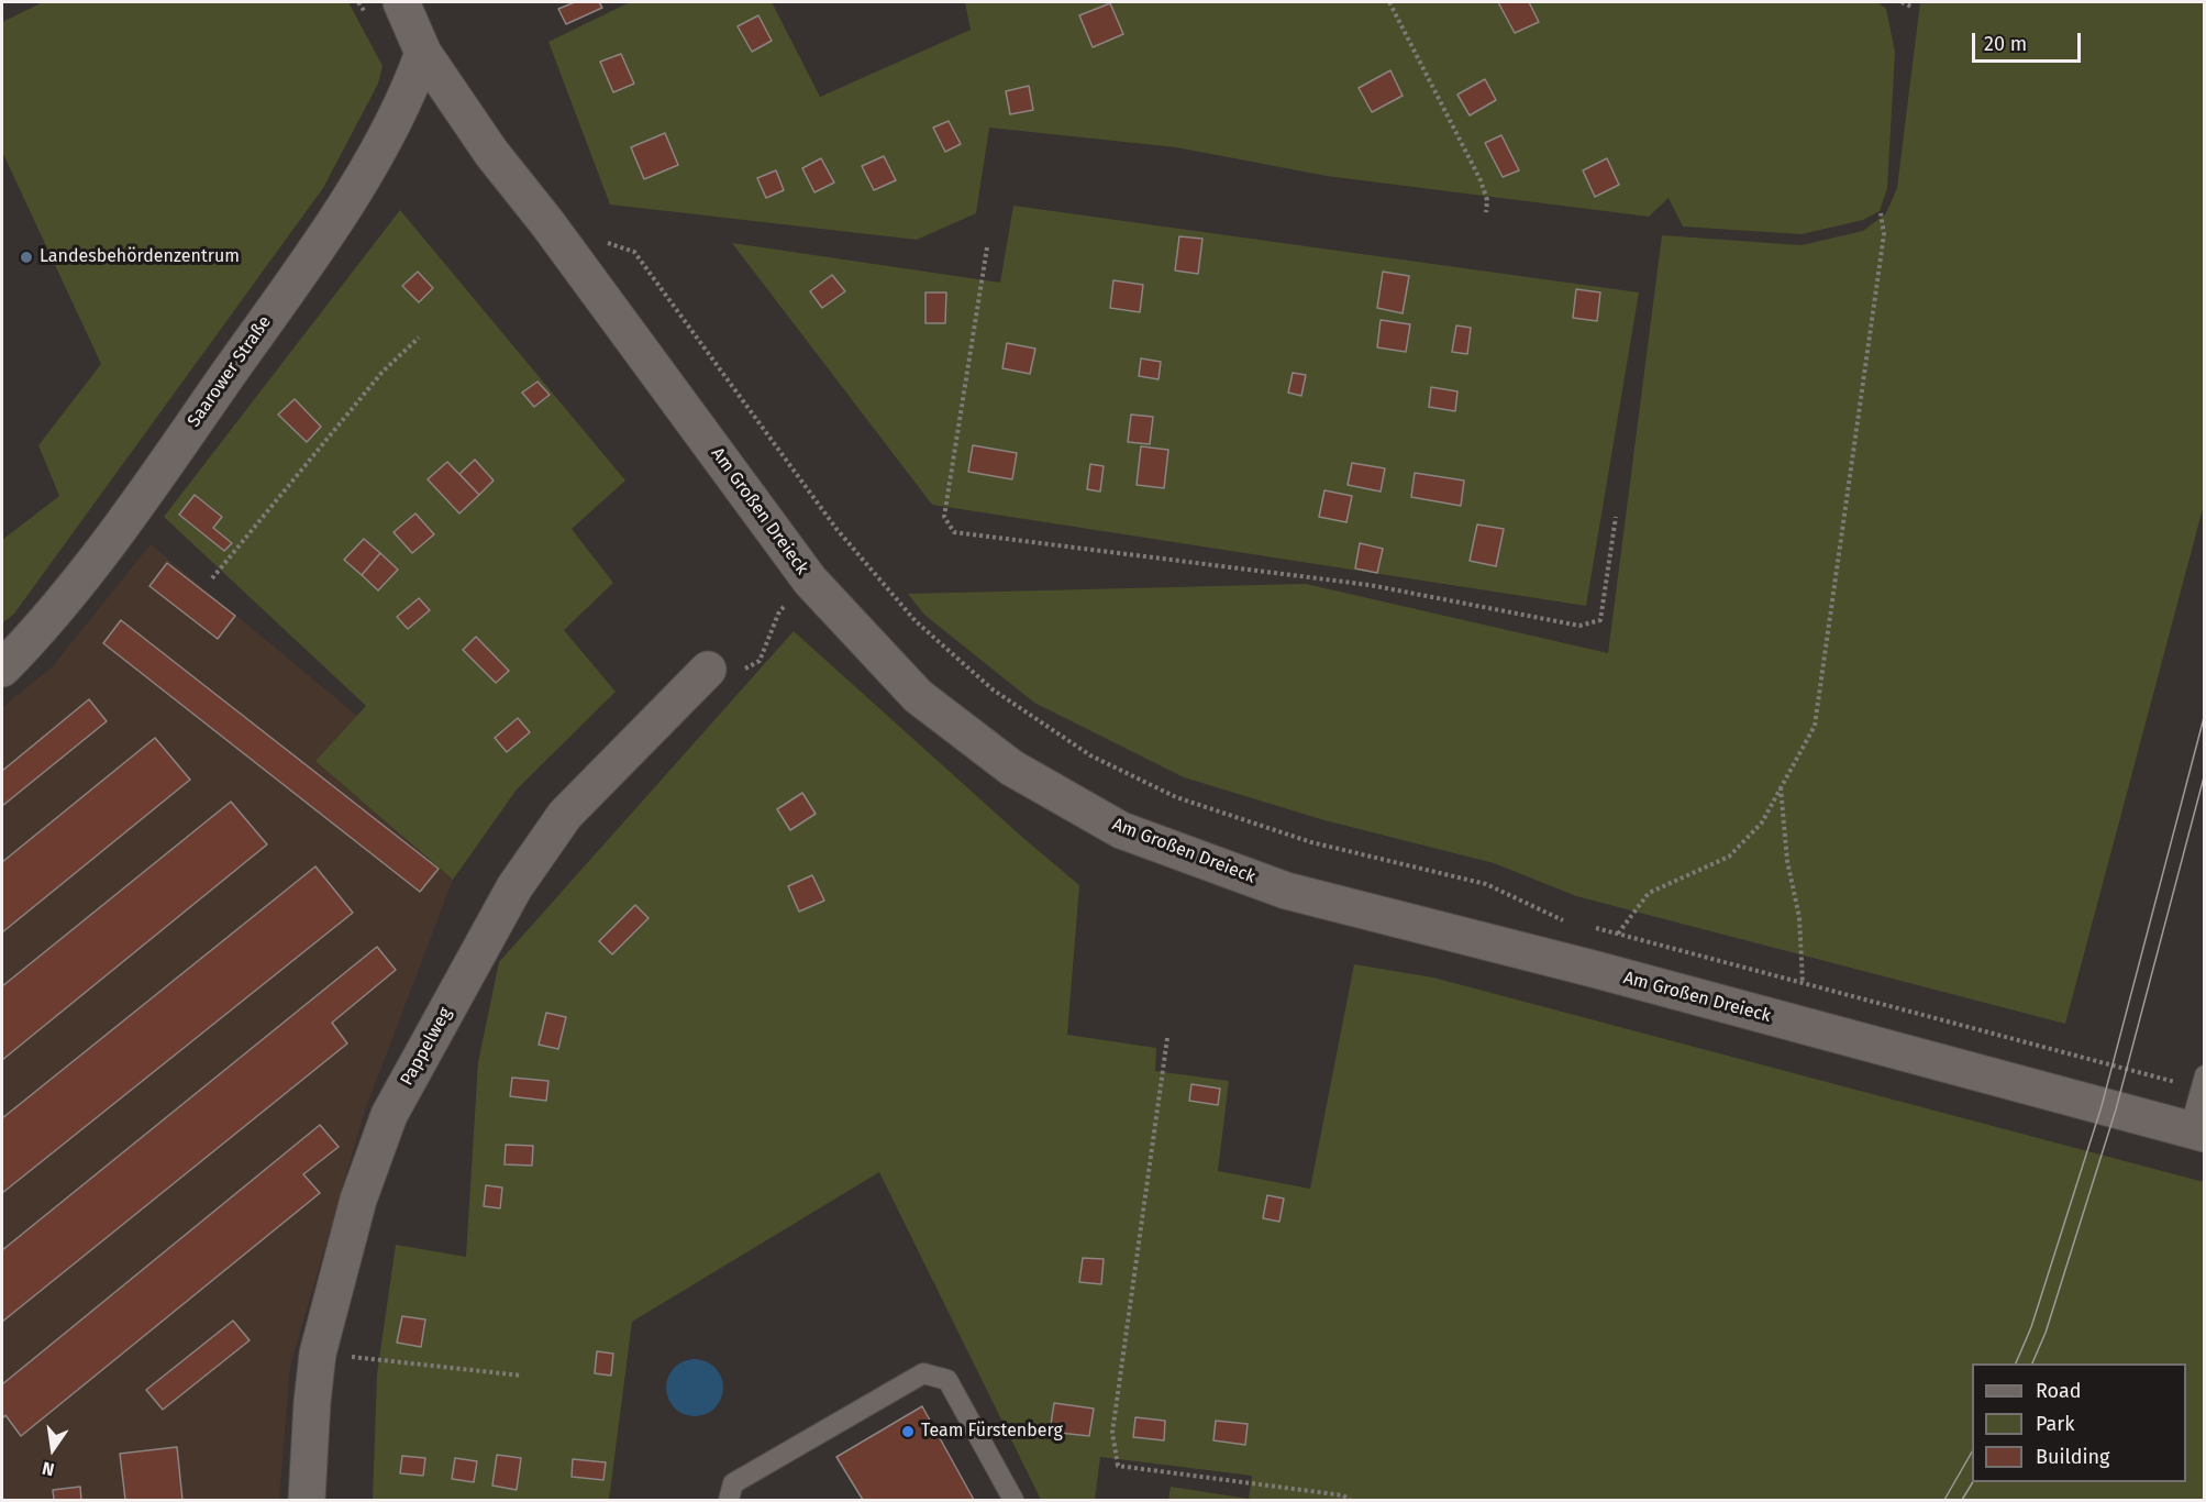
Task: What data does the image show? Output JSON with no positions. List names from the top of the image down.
{
  "streets": {
    "street": ["Saarower Straße", "Am Großen Dreieck", "Pappelweg"]
  },
  "crossings": [
    ["Saarower Straße", "Am Großen Dreieck"]
  ],
  "places": ["Landesbehördenzentrum", "Team Fürstenberg"],
  "legend": ["Road", "Park", "Building"],
  "scale_bar": "20 m",
  "north": "bottom"
}
